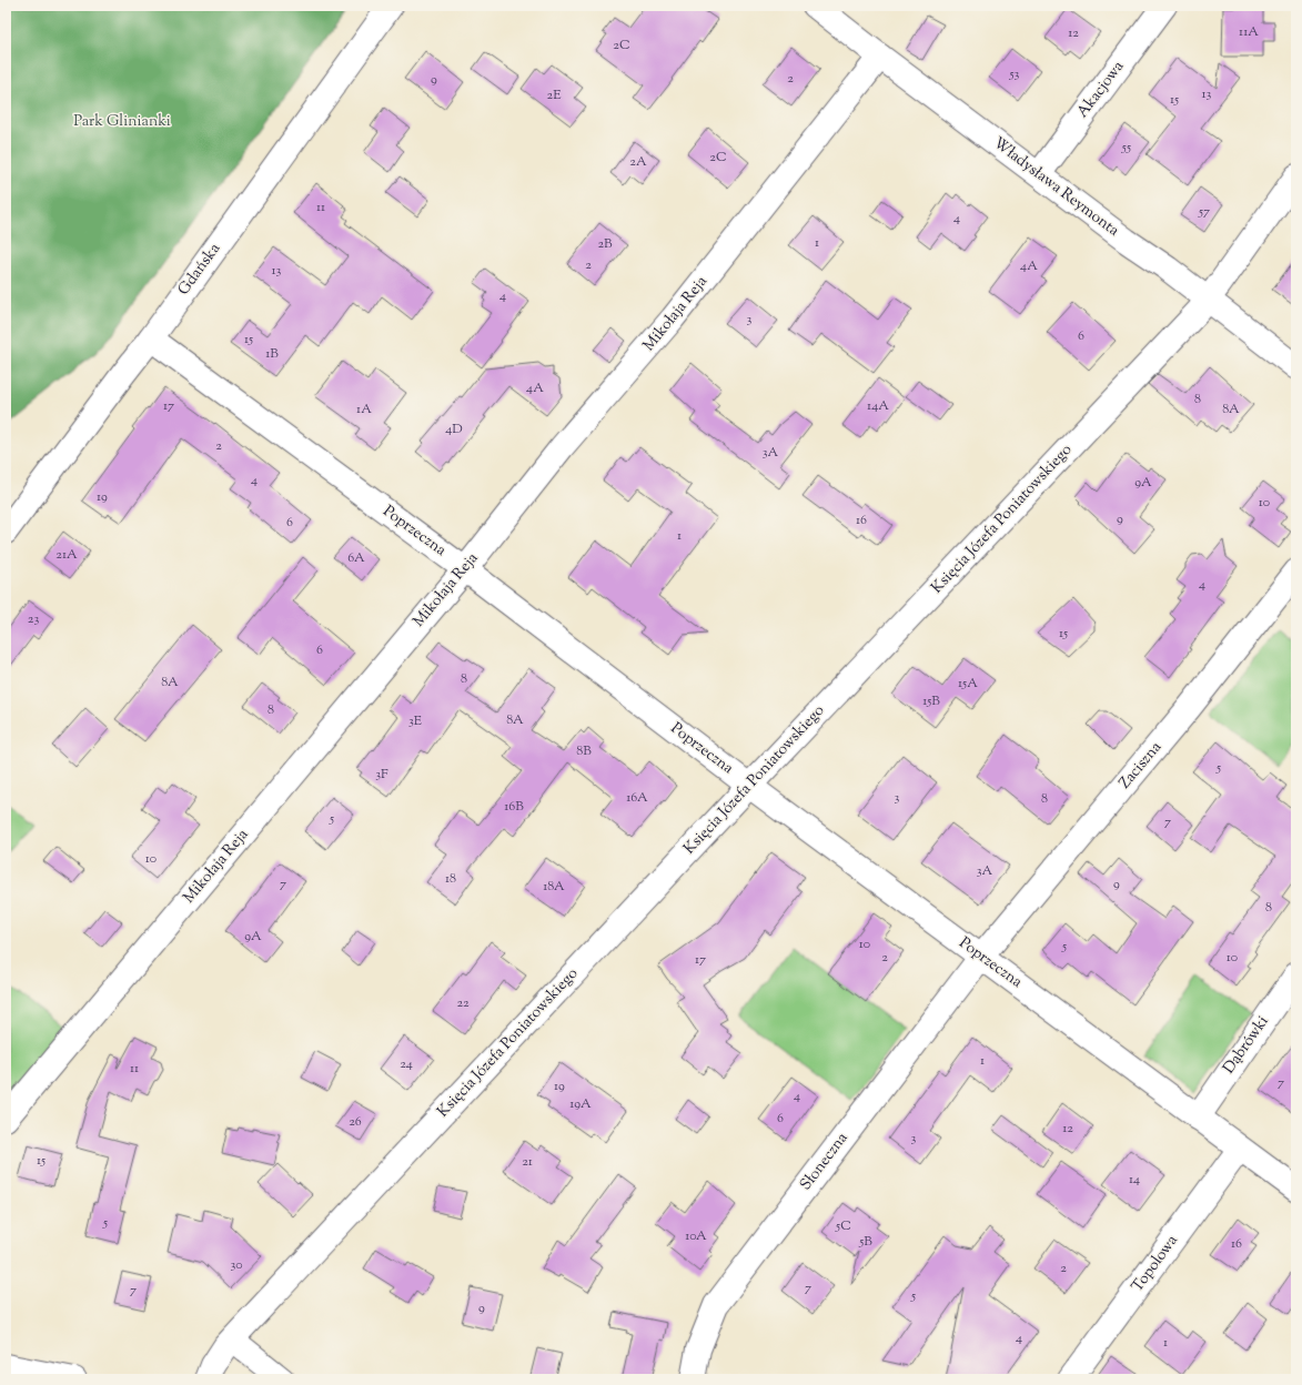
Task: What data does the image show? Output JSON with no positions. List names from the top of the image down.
{
  "streets": {
    "street": [
      "Akacjowa",
      "Władysława Reymonta",
      "Gdańska",
      "Mikołaja Reja",
      "Księcia Józefa Poniatowskiego",
      "Poprzeczna",
      "Zaciszna",
      "Dąbrówki",
      "Słoneczna",
      "Topolowa"
    ]
  },
  "crossings": [
    ["Akacjowa", "Władysława Reymonta"],
    ["Władysława Reymonta", "Mikołaja Reja"],
    ["Władysława Reymonta", "Księcia Józefa Poniatowskiego"],
    ["Gdańska", "Poprzeczna"],
    ["Mikołaja Reja", "Poprzeczna"],
    ["Księcia Józefa Poniatowskiego", "Poprzeczna"],
    ["Poprzeczna", "Zaciszna"],
    ["Poprzeczna", "Dąbrówki"],
    ["Poprzeczna", "Słoneczna"],
    ["Poprzeczna", "Topolowa"],
    ["Zaciszna", "Słoneczna"]
  ],
  "parks": ["Park Glinianki"],
  "house_numbers": [
    "11A",
    "12",
    "2C",
    "53",
    "2",
    "9",
    "13",
    "2E",
    "15",
    "55",
    "2C",
    "2A",
    "11",
    "57",
    "4",
    "1",
    "2B",
    "2",
    "4A",
    "13",
    "4",
    "3",
    "6",
    "15",
    "1B",
    "4A",
    "8",
    "17",
    "14A",
    "1A",
    "8A",
    "4D",
    "2",
    "3A",
    "4",
    "9A",
    "19",
    "10",
    "9",
    "16",
    "6",
    "1",
    "21A",
    "6A",
    "4",
    "23",
    "15",
    "6",
    "8",
    "8A",
    "15A",
    "15B",
    "8",
    "8A",
    "3E",
    "8B",
    "5",
    "3F",
    "16A",
    "3",
    "8",
    "16B",
    "5",
    "7",
    "10",
    "3A",
    "18",
    "7",
    "9",
    "18A",
    "8",
    "9A",
    "10",
    "5",
    "2",
    "10",
    "17",
    "22",
    "1",
    "24",
    "11",
    "7",
    "19",
    "4",
    "19A",
    "6",
    "26",
    "12",
    "3",
    "15",
    "21",
    "14",
    "5",
    "5C",
    "10A",
    "5B",
    "16",
    "30",
    "2",
    "7",
    "7",
    "5",
    "9",
    "4",
    "1"
  ]
}
